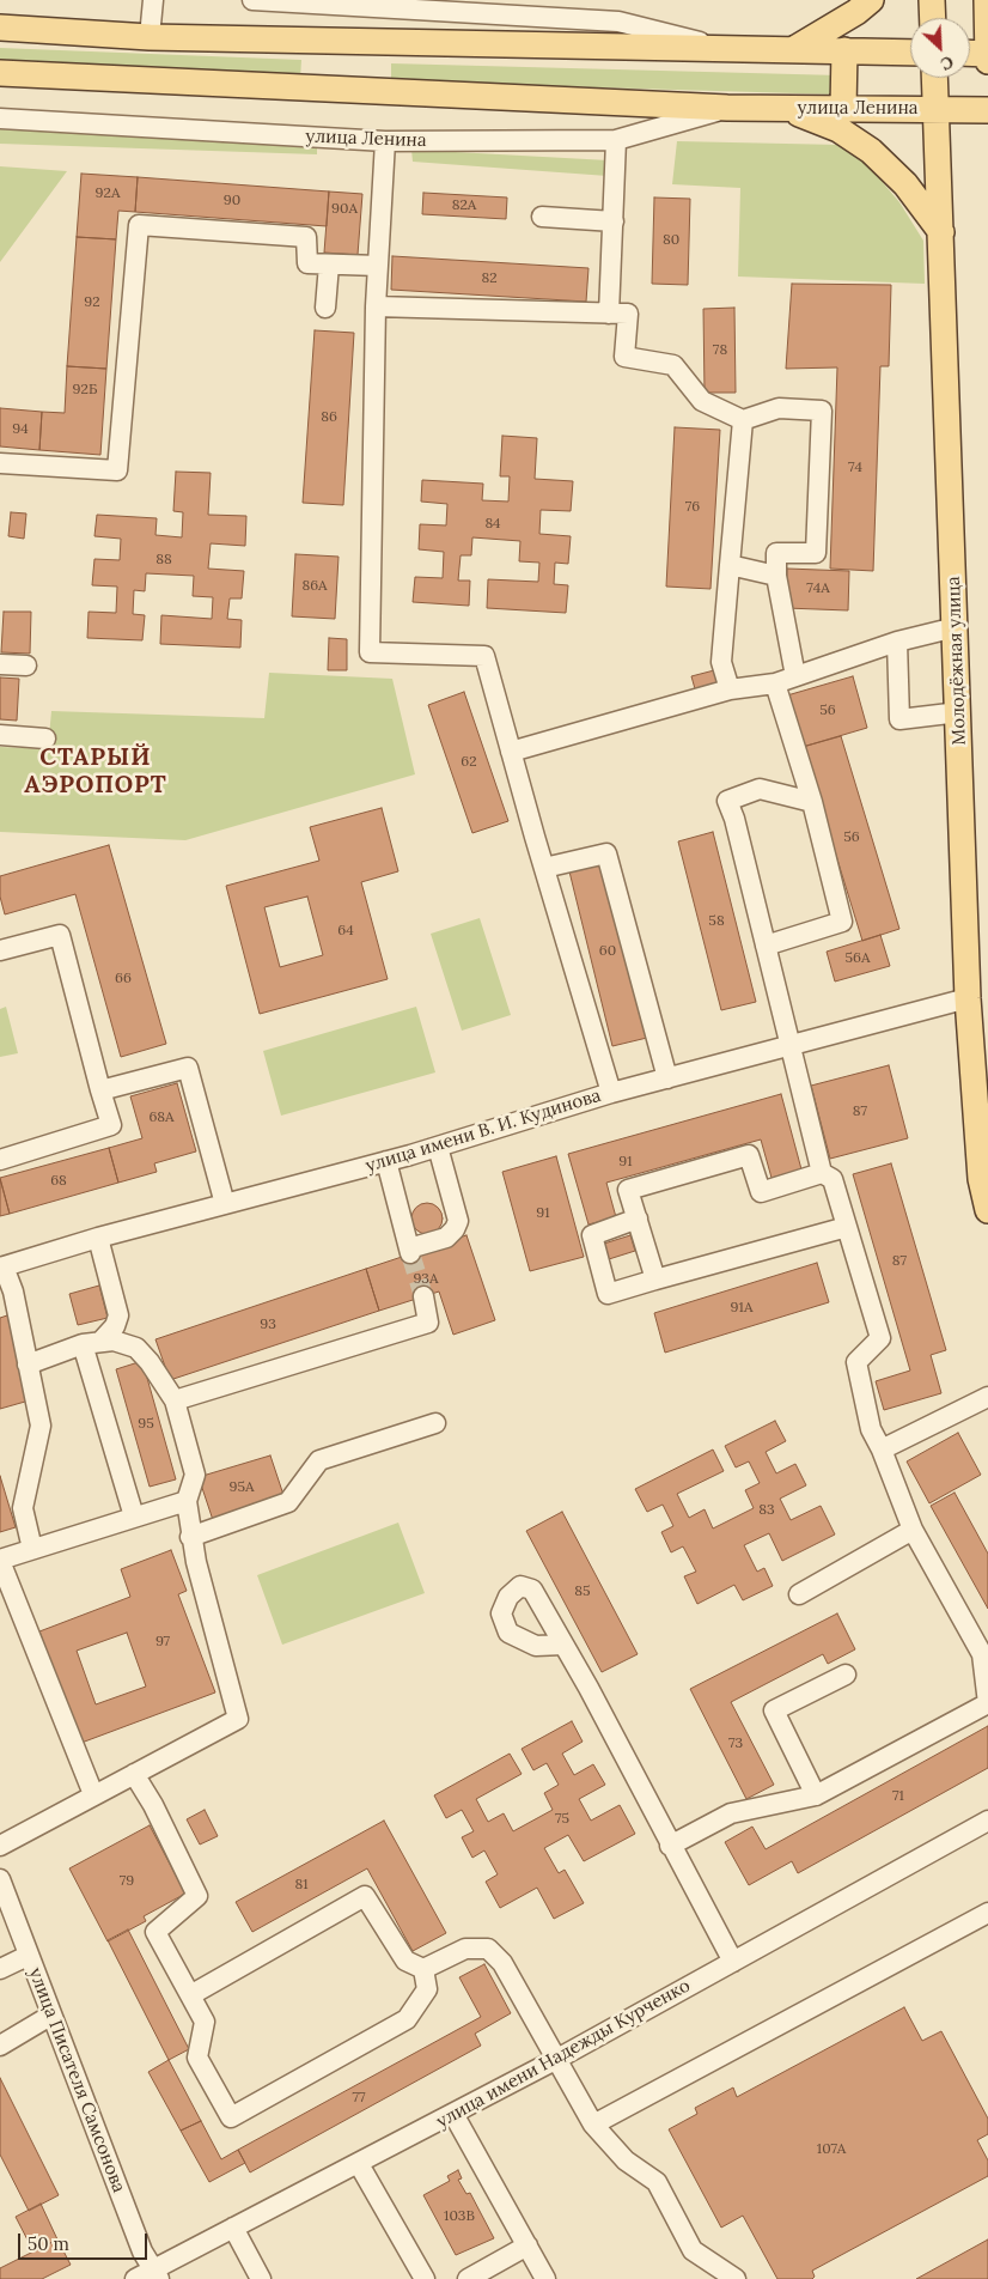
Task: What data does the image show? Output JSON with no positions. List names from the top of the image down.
{
  "streets": {
    "main road": ["улица Ленина", "Молодёжная улица"],
    "street": ["улица имени В. И. Кудинова", "улица имени Надежды Курченко", "улица Писателя Самсонова"]
  },
  "crossings": [
    ["улица Ленина", "Молодёжная улица"],
    ["Молодёжная улица", "улица имени В. И. Кудинова"],
    ["улица имени Надежды Курченко", "улица Писателя Самсонова"]
  ],
  "districts": ["СТАРЫЙ АЭРОПОРТ"],
  "house_numbers": [
    "92А",
    "90",
    "82А",
    "90А",
    "80",
    "82",
    "92",
    "78",
    "92Б",
    "86",
    "94",
    "74",
    "76",
    "84",
    "88",
    "86А",
    "74А",
    "56",
    "62",
    "56",
    "58",
    "64",
    "60",
    "56А",
    "66",
    "87",
    "68А",
    "91",
    "68",
    "91",
    "87",
    "93А",
    "91А",
    "93",
    "95",
    "95А",
    "83",
    "85",
    "97",
    "73",
    "71",
    "75",
    "79",
    "81",
    "77",
    "107А",
    "103В"
  ],
  "scale_bar": "50 m",
  "north": "bottom right"
}
